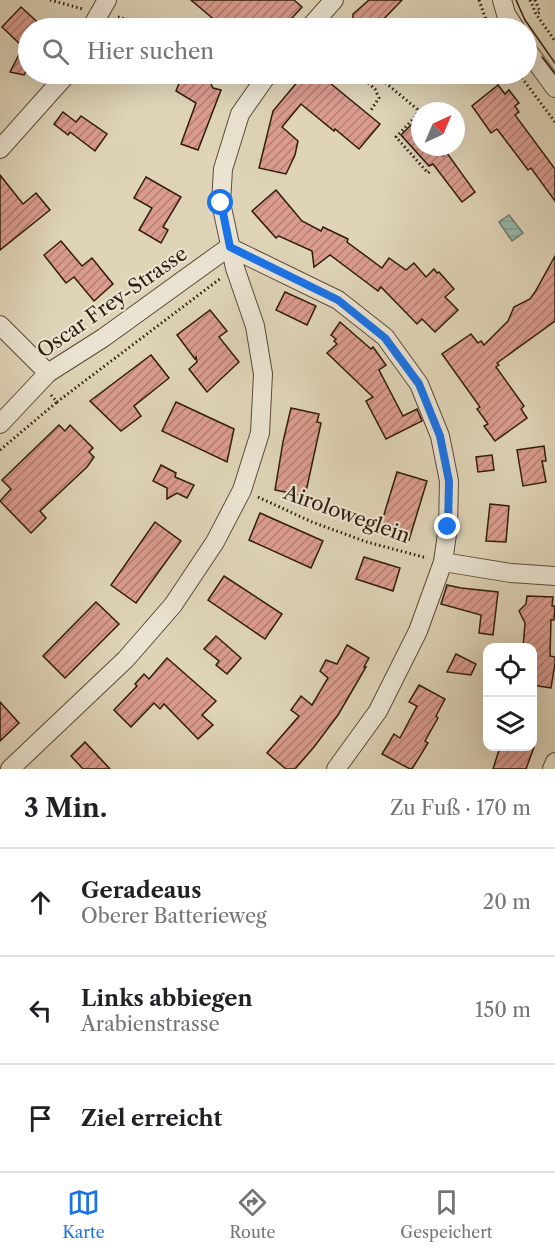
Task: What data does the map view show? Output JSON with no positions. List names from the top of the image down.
{
  "streets": {
    "street": ["Oscar Frey-Strasse"],
    "path": ["Airoloweglein"]
  },
  "north": "top right",
  "page": {
    "search": "Hier suchen",
    "heading": ["3 Min.", "Zu Fuß · 170 m"],
    "list": [
      ["Geradeaus", "Oberer Batterieweg", "20 m"],
      ["Links abbiegen", "Arabienstrasse", "150 m"],
      "Ziel erreicht"
    ],
    "nav": ["Karte", "Route", "Gespeichert"]
  }
}
